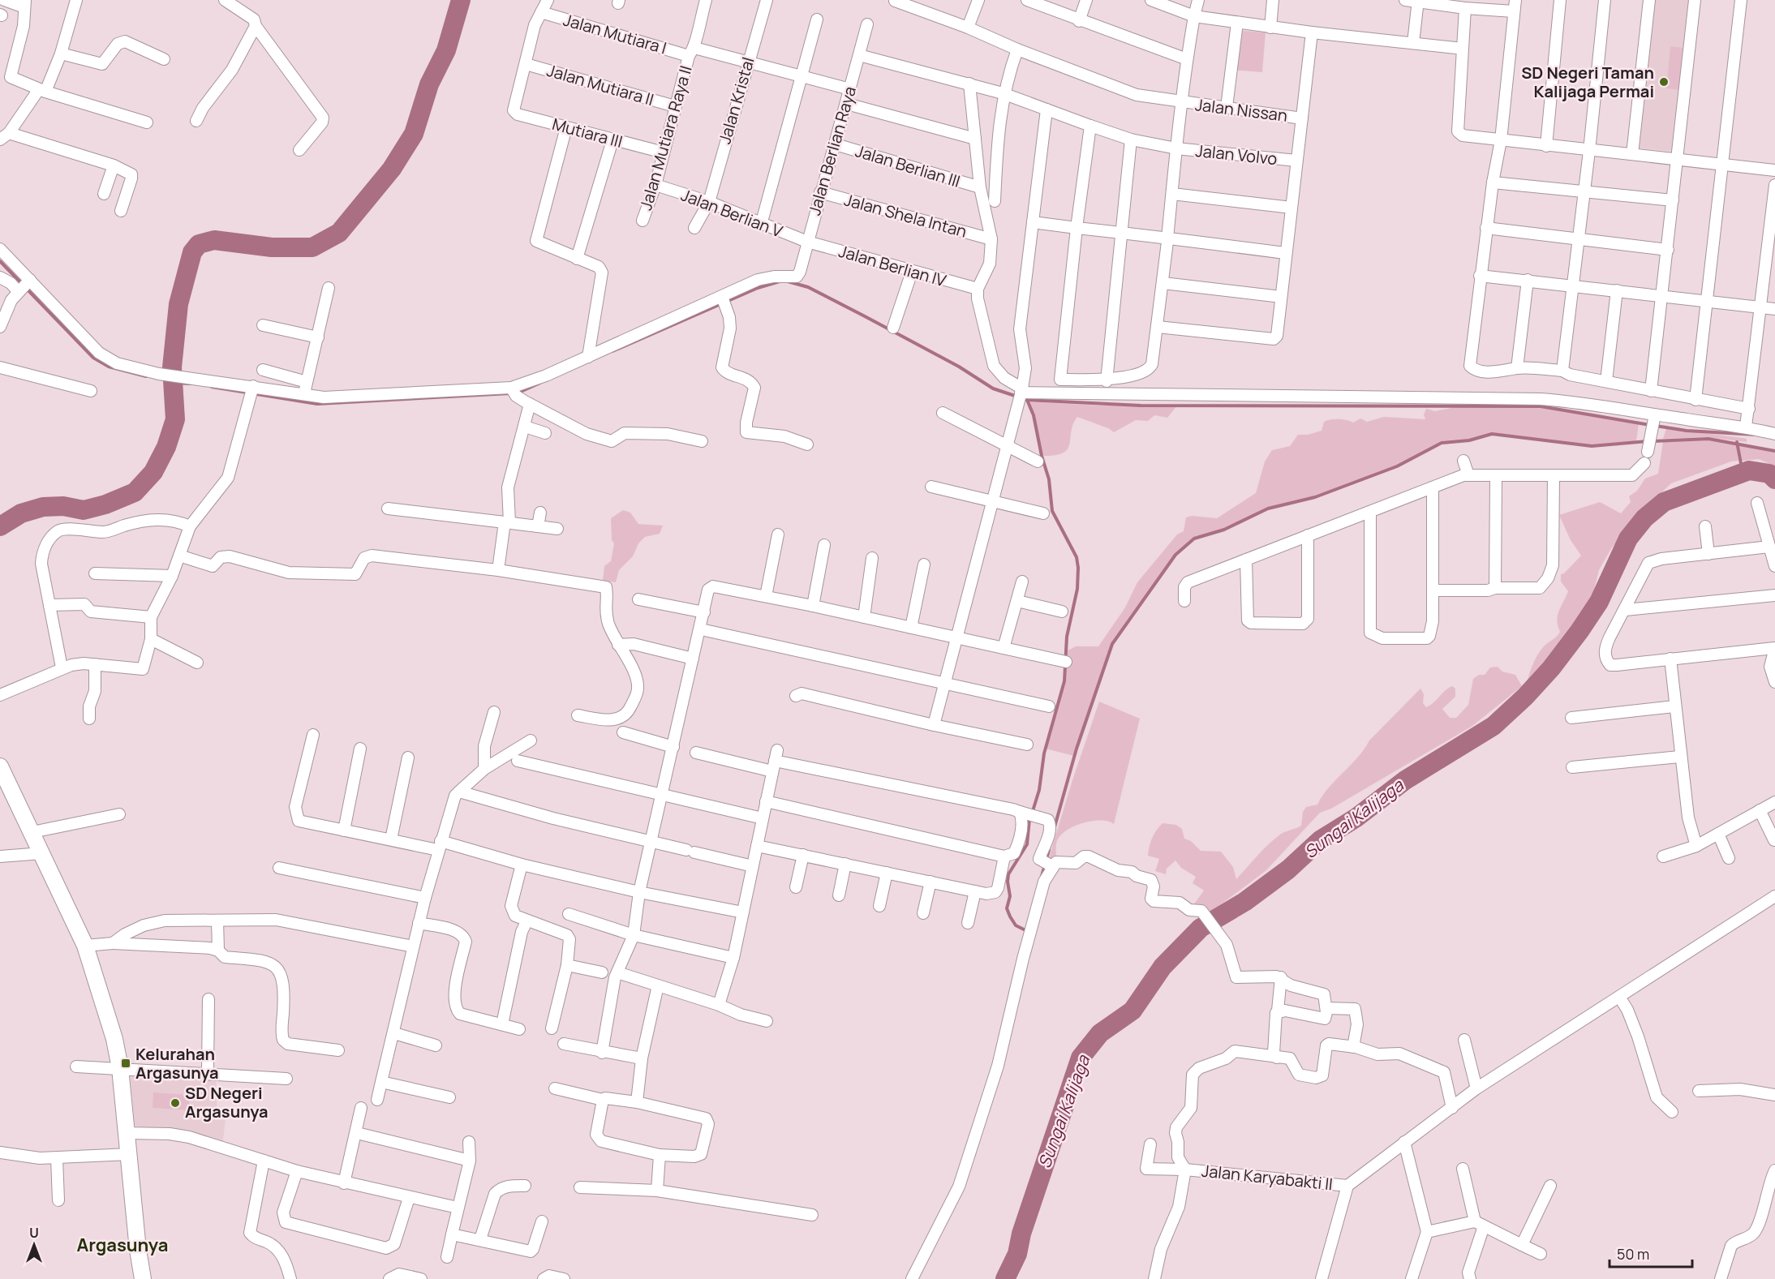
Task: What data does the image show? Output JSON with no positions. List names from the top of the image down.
{
  "streets": {
    "street": [
      "Jalan Mutiara I",
      "Jalan Mutiara II",
      "Jalan Kristal",
      "Jalan Nissan",
      "Mutiara III",
      "Jalan Mutiara Raya II",
      "Jalan Berlian Raya",
      "Jalan Volvo",
      "Jalan Berlian III",
      "Jalan Berlian V",
      "Jalan Shela Intan",
      "Jalan Berlian IV",
      "Jalan Karyabakti II"
    ]
  },
  "crossings": [
    ["Jalan Mutiara I", "Jalan Kristal"],
    ["Jalan Mutiara I", "Jalan Mutiara Raya II"],
    ["Jalan Mutiara I", "Jalan Berlian Raya"],
    ["Jalan Mutiara II", "Mutiara III"],
    ["Jalan Mutiara II", "Jalan Mutiara Raya II"],
    ["Jalan Kristal", "Jalan Berlian V"],
    ["Mutiara III", "Jalan Mutiara Raya II"],
    ["Jalan Mutiara Raya II", "Jalan Berlian V"],
    ["Jalan Berlian Raya", "Jalan Volvo"],
    ["Jalan Berlian Raya", "Jalan Berlian III"],
    ["Jalan Berlian Raya", "Jalan Berlian V"],
    ["Jalan Berlian Raya", "Jalan Shela Intan"],
    ["Jalan Berlian Raya", "Jalan Berlian IV"],
    ["Jalan Berlian V", "Jalan Berlian IV"]
  ],
  "districts": ["Argasunya"],
  "water": ["Sungai Kalijaga"],
  "places": {
    "other": ["SD Negeri Taman Kalijaga Permai", "SD Negeri Argasunya"],
    "transit": ["Kelurahan Argasunya"]
  },
  "scale_bar": "50 m",
  "north": "top"
}
